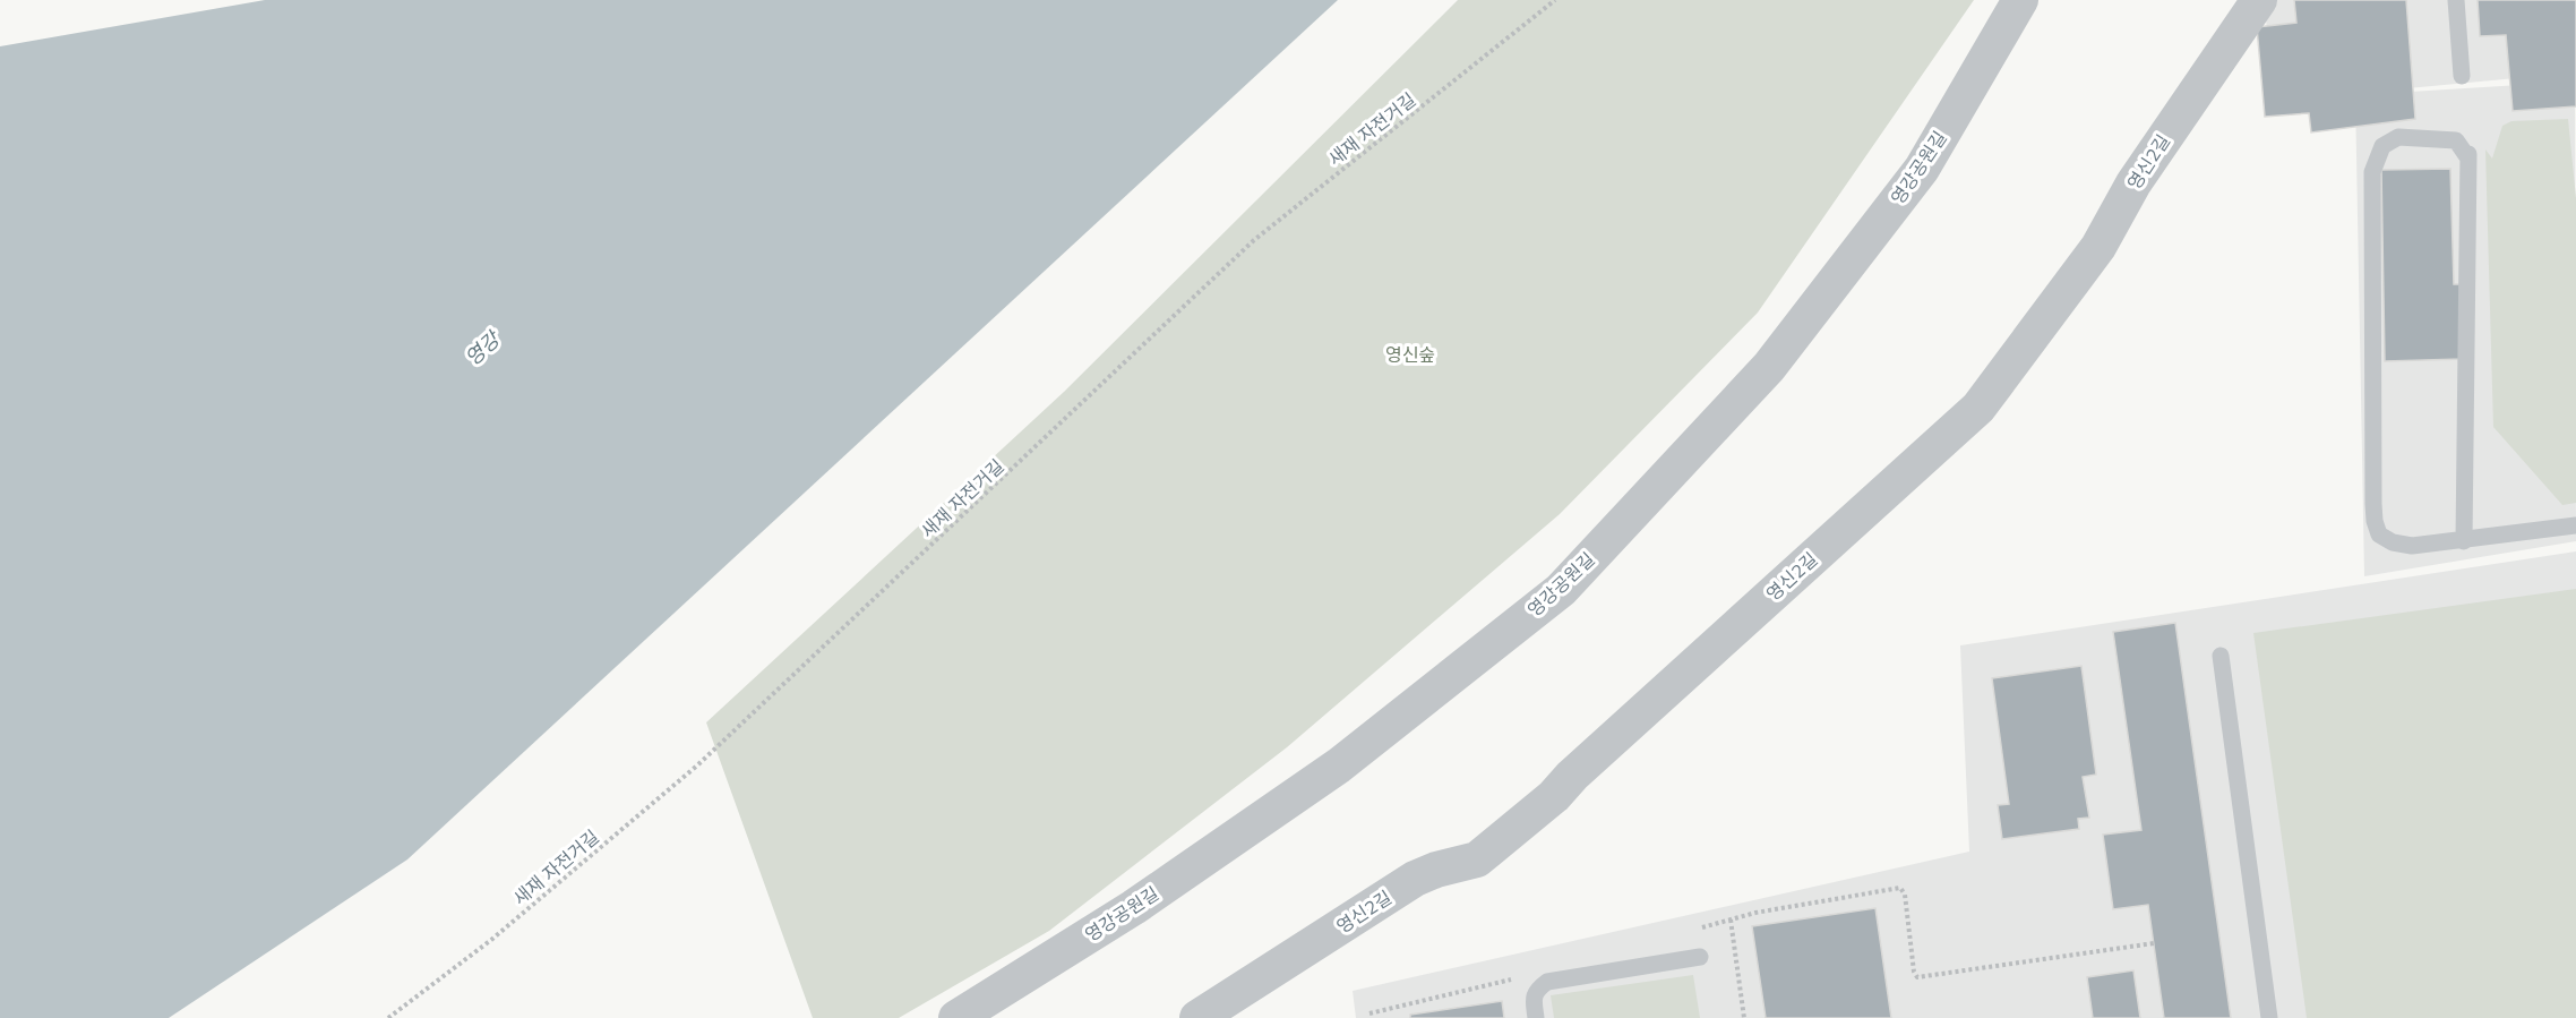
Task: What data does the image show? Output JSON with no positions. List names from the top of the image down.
{
  "streets": {
    "street": ["영신2길", "영강공원길"],
    "path": ["새재 자전거길"]
  },
  "water": ["영강"],
  "parks": ["영신숲"]
}
